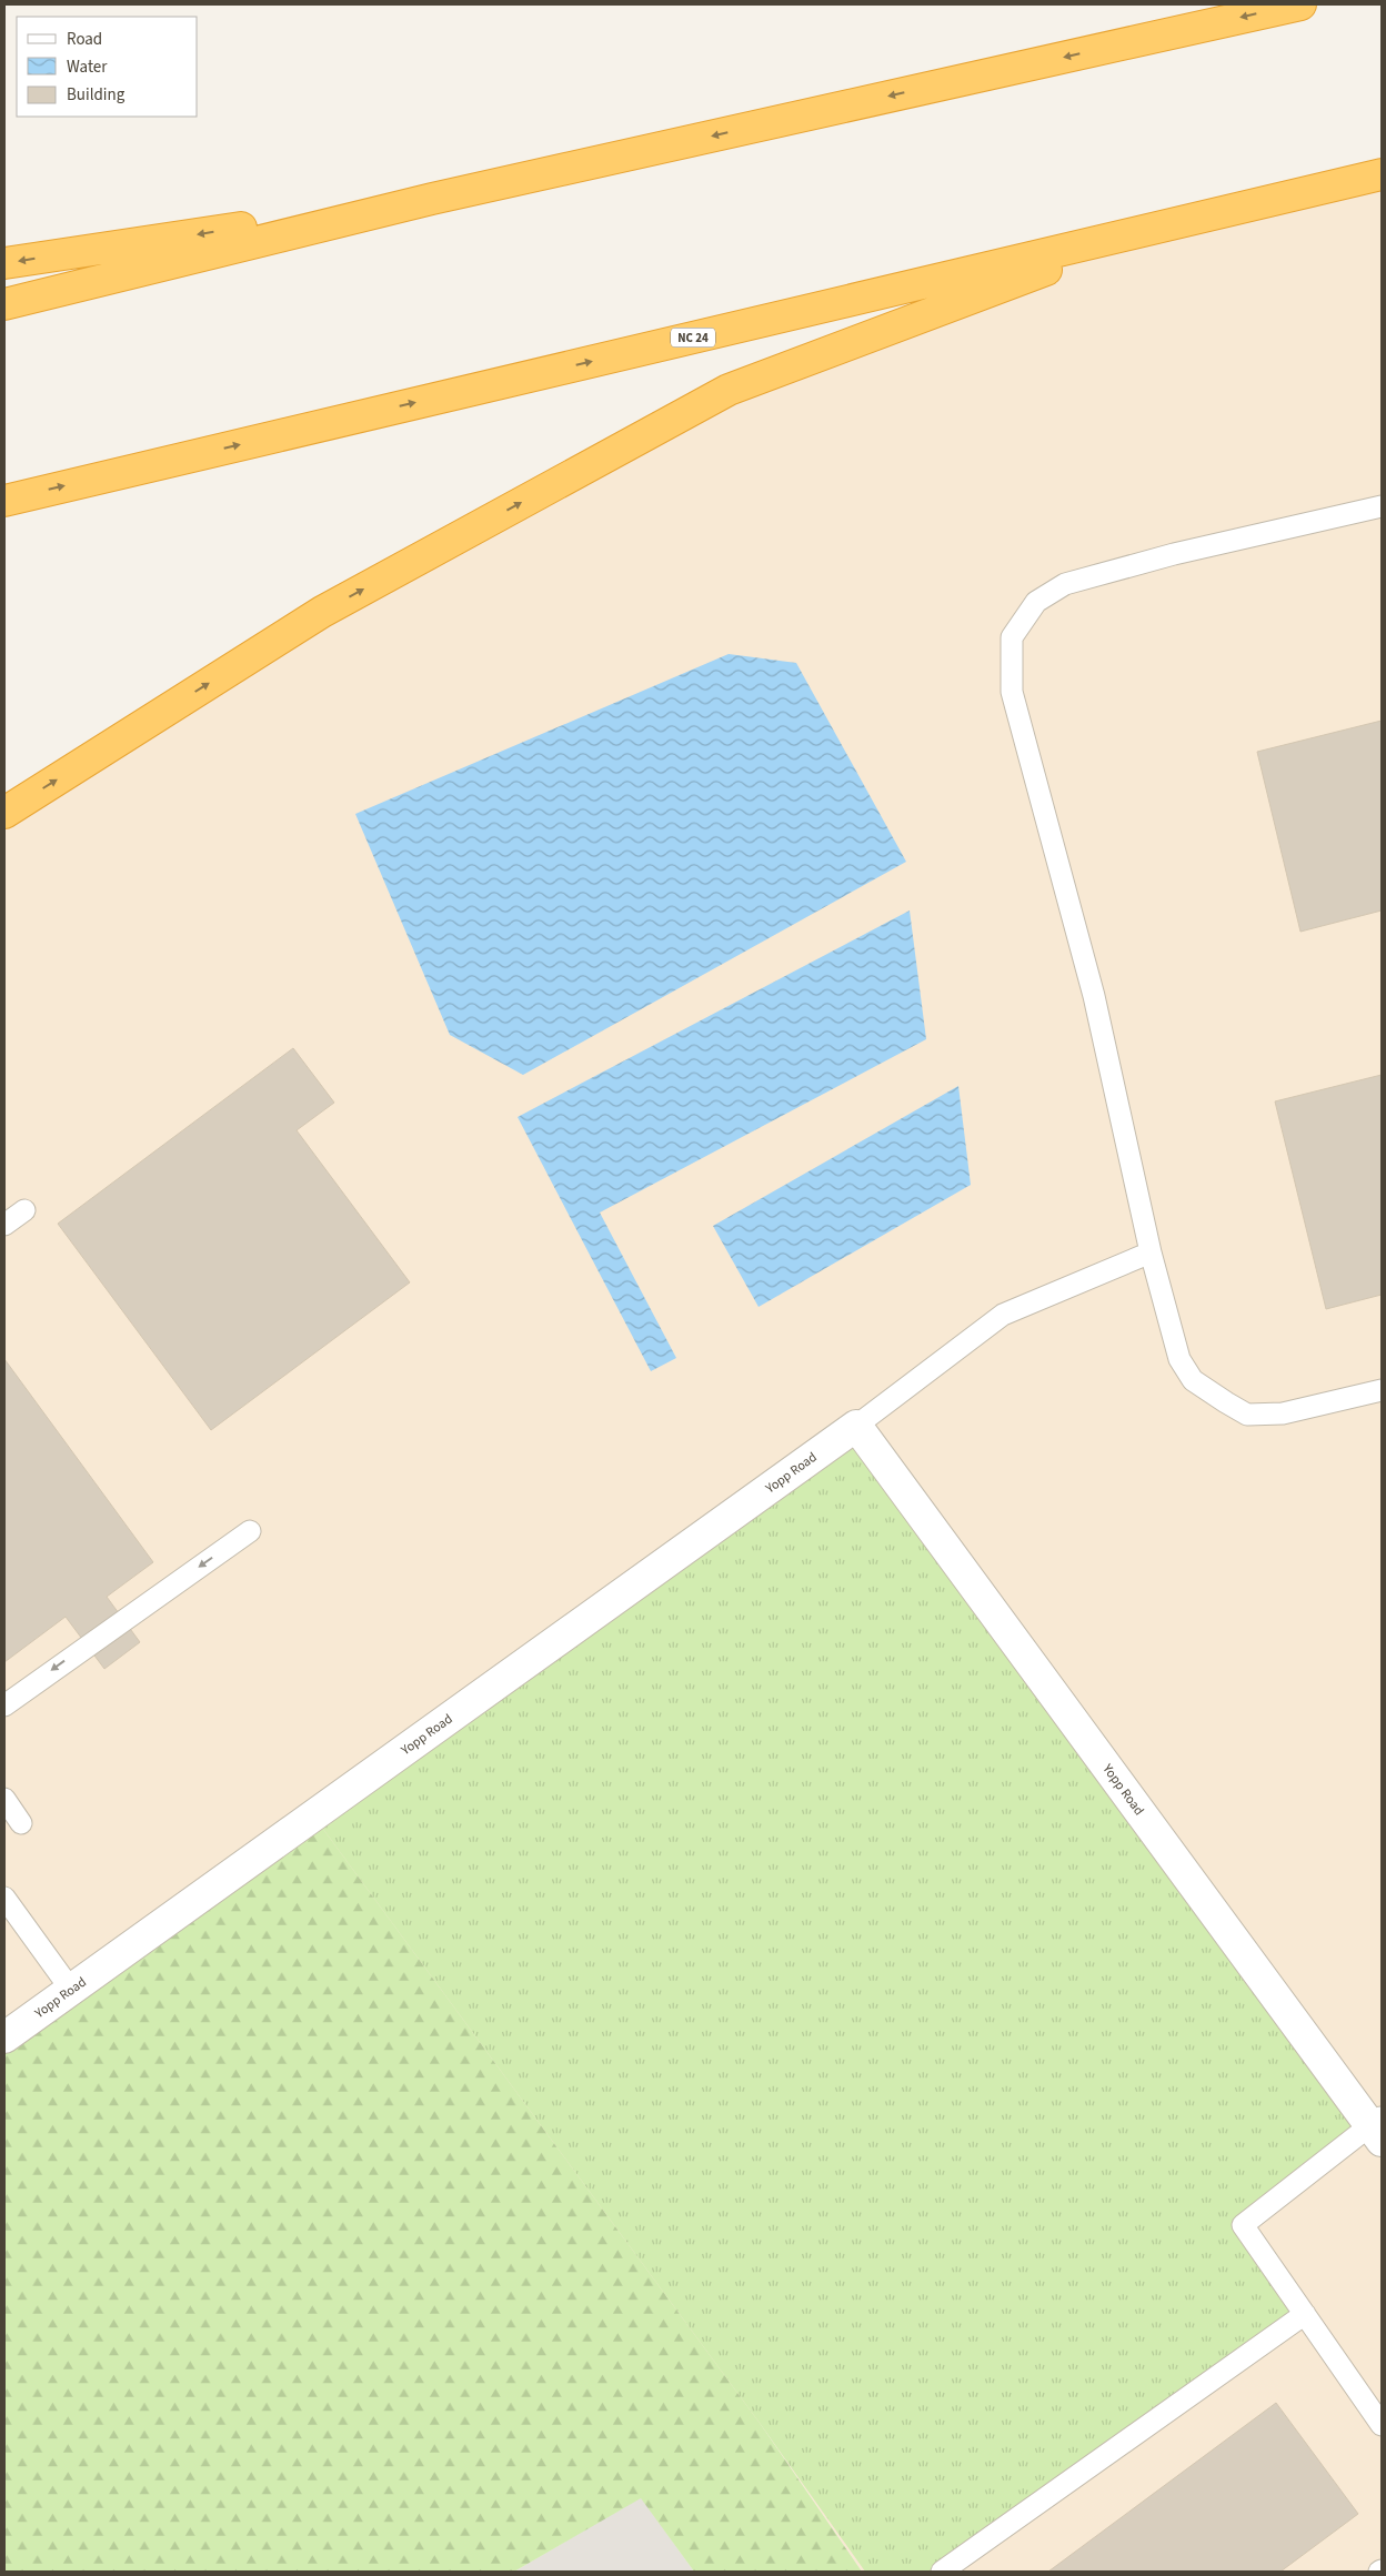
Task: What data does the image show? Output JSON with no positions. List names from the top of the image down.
{
  "streets": {
    "highway": ["NC 24"],
    "street": ["Yopp Road"]
  },
  "legend": ["Road", "Water", "Building"]
}
